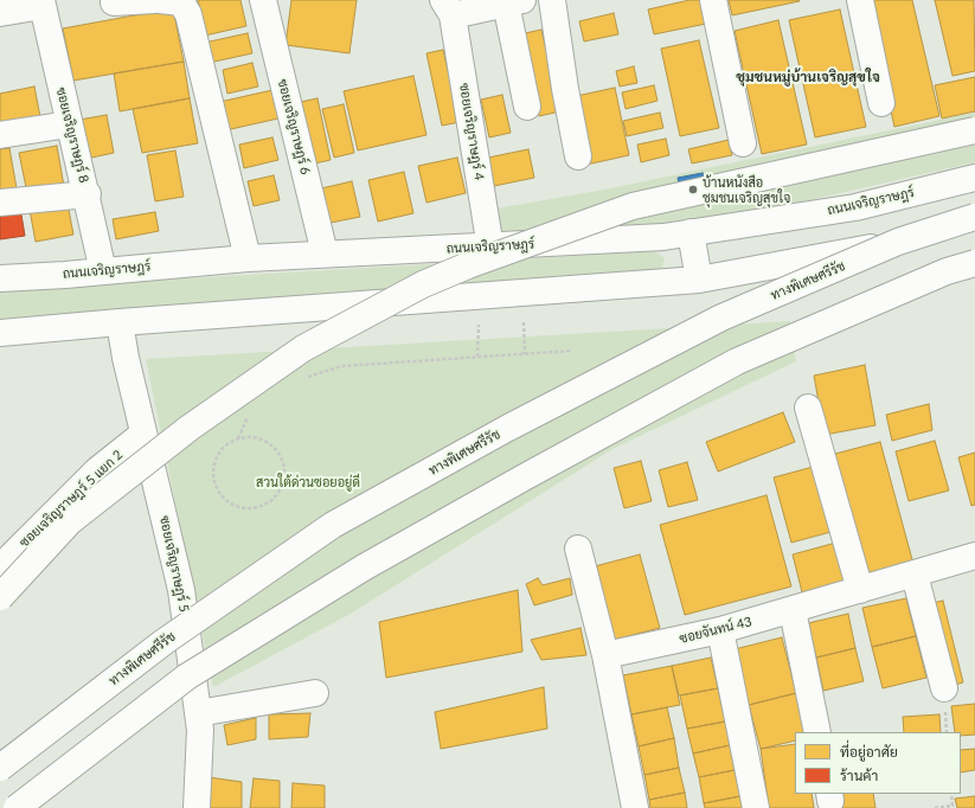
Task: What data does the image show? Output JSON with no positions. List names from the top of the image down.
{
  "streets": {
    "main road": [
      "ซอยเจริญราษฎร์ 6",
      "ซอยเจริญราษฎร์ 4",
      "ซอยเจริญราษฎร์ 8",
      "ถนนเจริญราษฎร์",
      "ทางพิเศษศรีรัช",
      "ซอยเจริญราษฎร์ 5 แยก 2",
      "ซอยเจริญราษฎร์ 5",
      "ซอยจันทน์ 43"
    ]
  },
  "crossings": [
    ["ซอยเจริญราษฎร์ 6", "ถนนเจริญราษฎร์"],
    ["ซอยเจริญราษฎร์ 4", "ถนนเจริญราษฎร์"],
    ["ซอยเจริญราษฎร์ 8", "ถนนเจริญราษฎร์"],
    ["ซอยเจริญราษฎร์ 5 แยก 2", "ซอยเจริญราษฎร์ 5"]
  ],
  "districts": ["ชุมชนหมู่บ้านเจริญสุขใจ"],
  "parks": ["สวนใต้ด่วนซอยอยู่ดี"],
  "places": ["บ้านหนังสือ ชุมชนเจริญสุขใจ"],
  "legend": ["ที่อยู่อาศัย", "ร้านค้า"]
}
